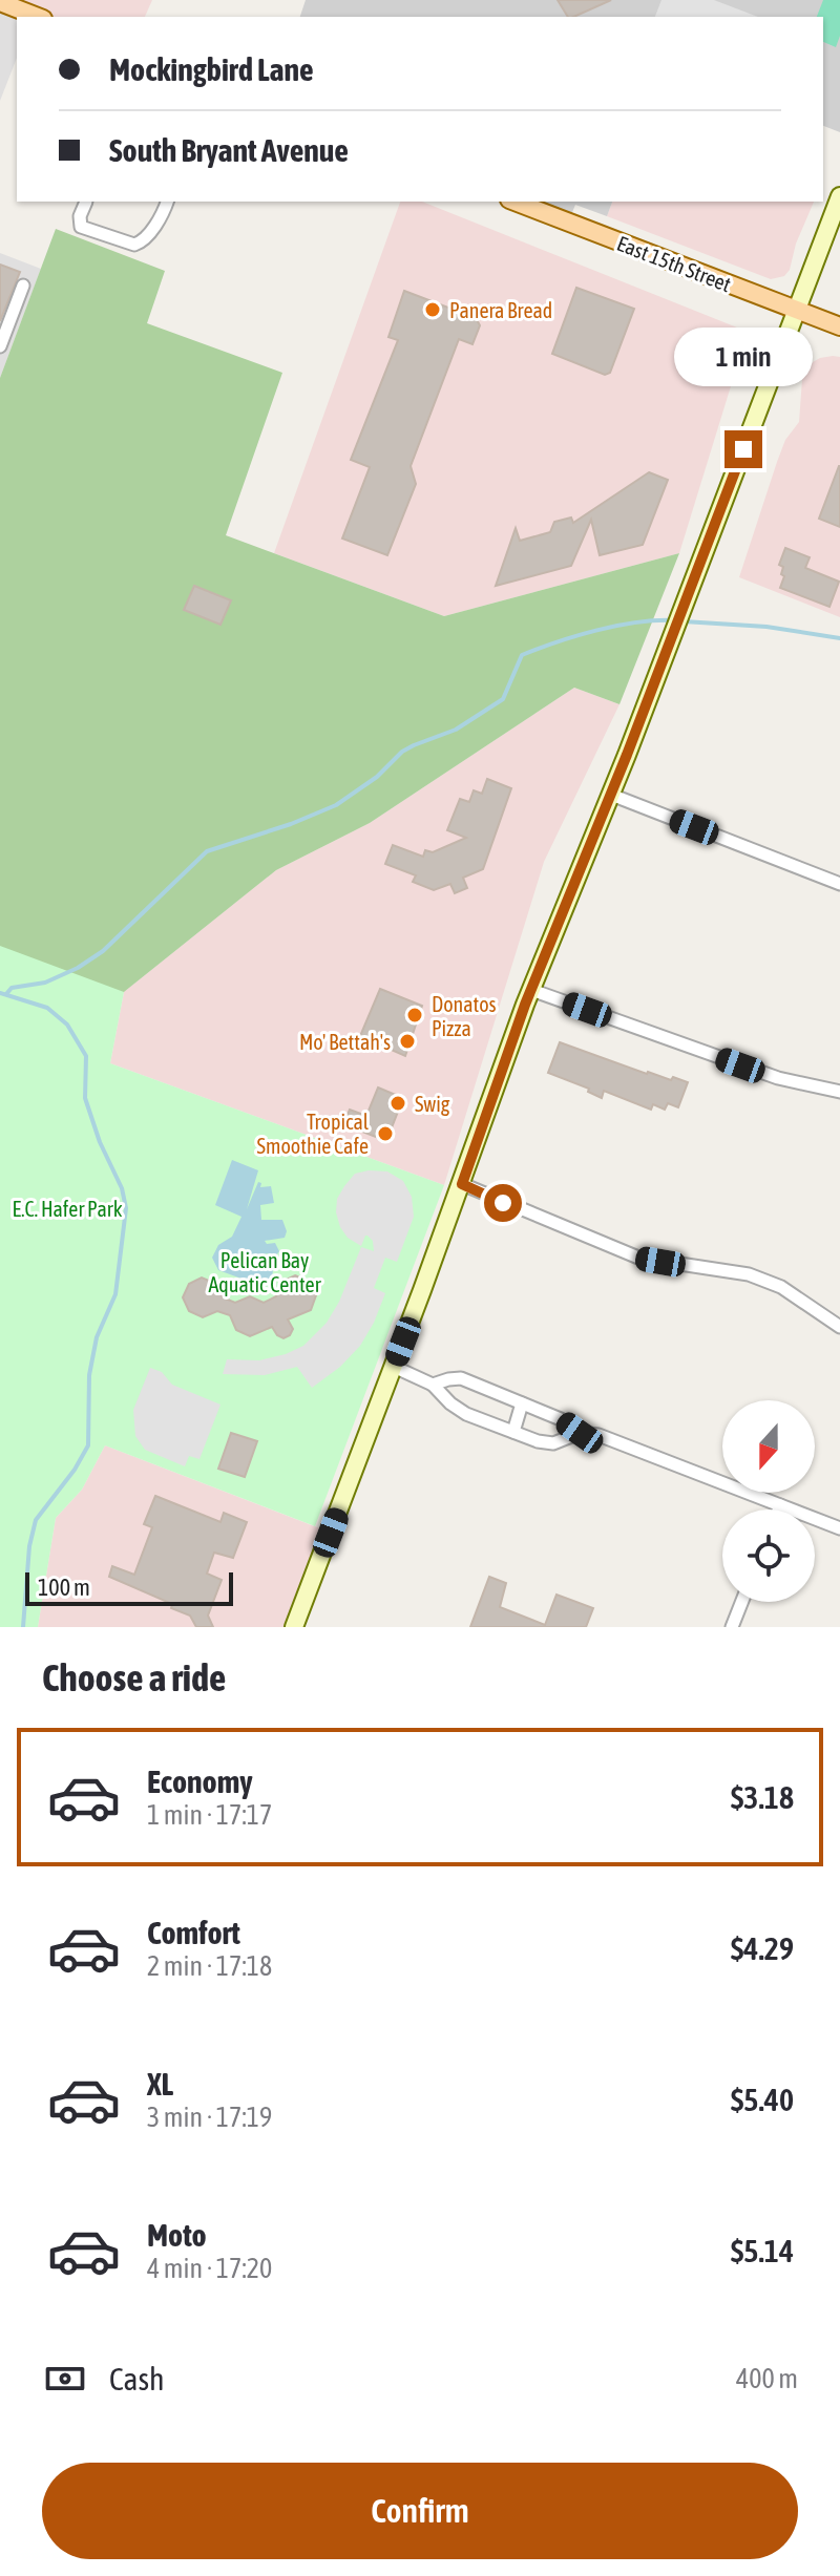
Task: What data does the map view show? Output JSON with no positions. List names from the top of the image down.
{
  "streets": {
    "main road": ["East 15th Street"]
  },
  "parks": ["E.C. Hafer Park", "Pelican Bay Aquatic Center"],
  "places": [
    "Panera Bread",
    "Donatos Pizza",
    "Mo' Bettah's",
    "Swig",
    "Tropical Smoothie Cafe"
  ],
  "scale_bar": "100 m",
  "north": "bottom",
  "page": {
    "banner": ["Mockingbird Lane", "South Bryant Avenue"],
    "bubble": "1 min",
    "scale": "100 m",
    "heading": "Choose a ride",
    "list": [
      {
        "name": "Economy",
        "note": "1 min · 17:17",
        "value": "$3.18"
      },
      {
        "name": "Comfort",
        "note": "2 min · 17:18",
        "value": "$4.29"
      },
      {
        "name": "XL",
        "note": "3 min · 17:19",
        "value": "$5.40"
      },
      {
        "name": "Moto",
        "note": "4 min · 17:20",
        "value": "$5.14"
      }
    ],
    "pay": ["Cash", "400 m"],
    "buttons": "Confirm"
  }
}
